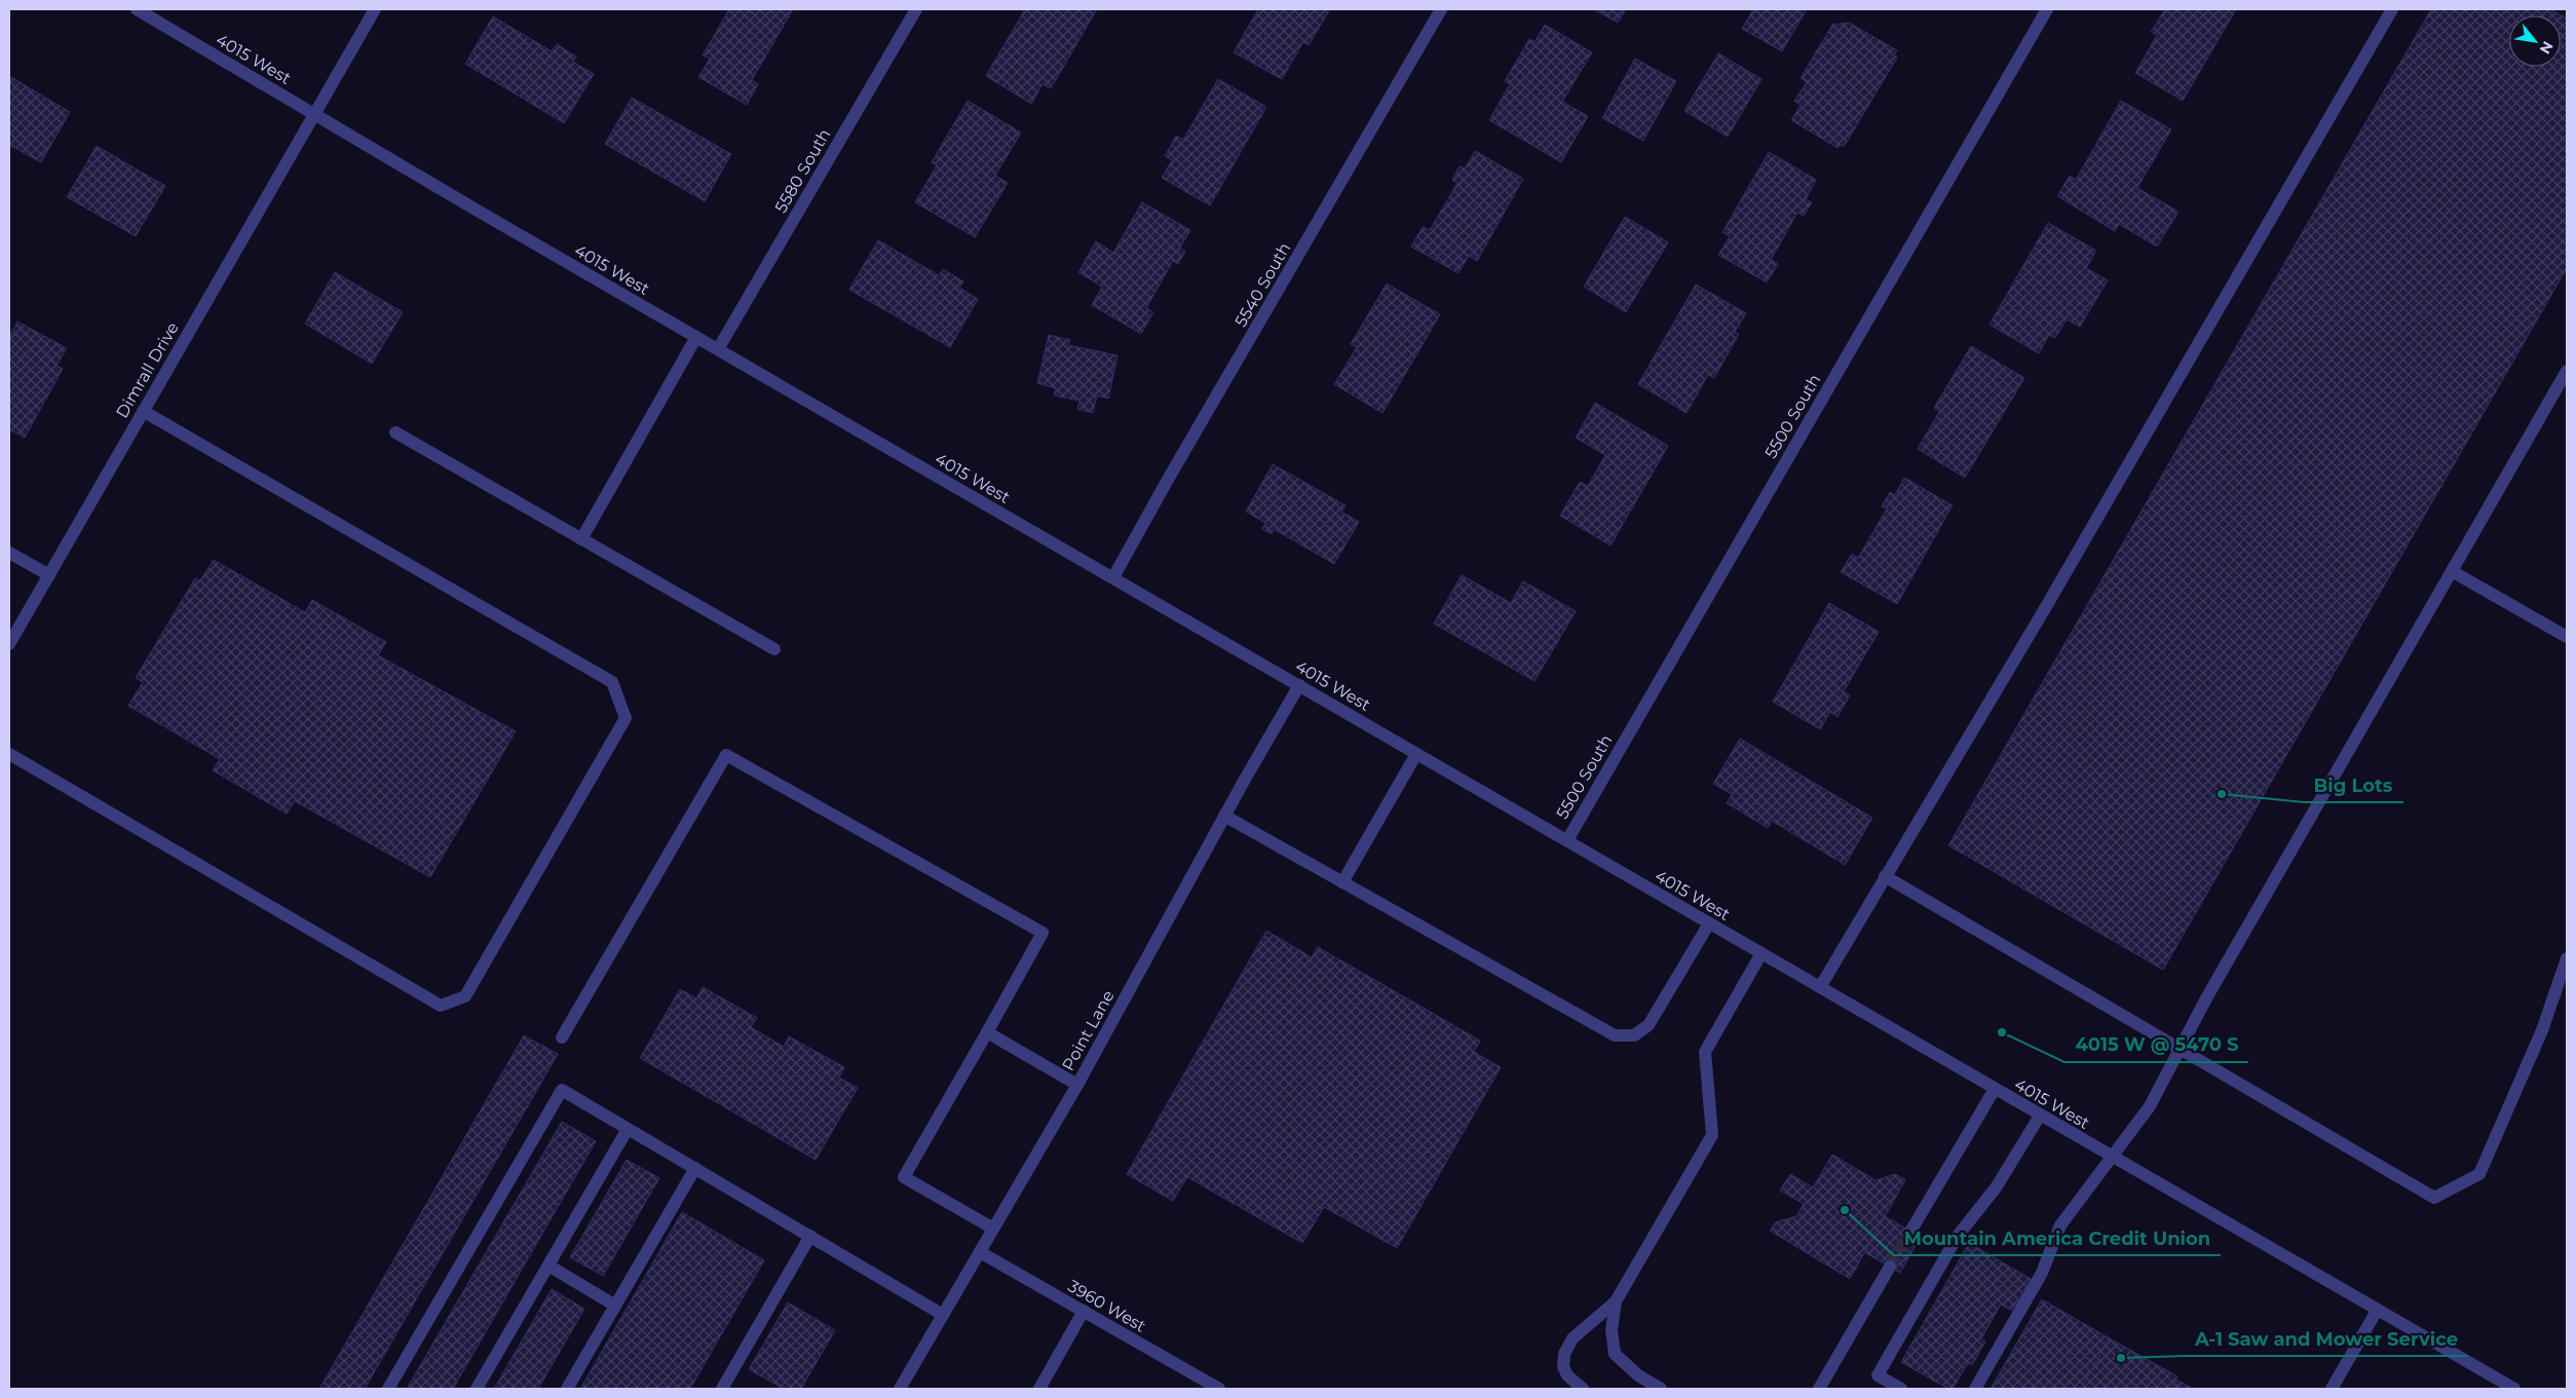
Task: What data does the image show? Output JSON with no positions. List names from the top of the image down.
{
  "streets": {
    "street": [
      "4015 West",
      "5580 South",
      "5540 South",
      "Dimrall Drive",
      "5500 South",
      "Point Lane",
      "3960 West"
    ]
  },
  "crossings": [
    ["4015 West", "5580 South"],
    ["4015 West", "5540 South"],
    ["4015 West", "Dimrall Drive"],
    ["4015 West", "5500 South"],
    ["4015 West", "Point Lane"],
    ["Point Lane", "3960 West"]
  ],
  "places": [
    "Big Lots",
    "4015 W @ 5470 S",
    "Mountain America Credit Union",
    "A-1 Saw and Mower Service"
  ],
  "north": "bottom right"
}
